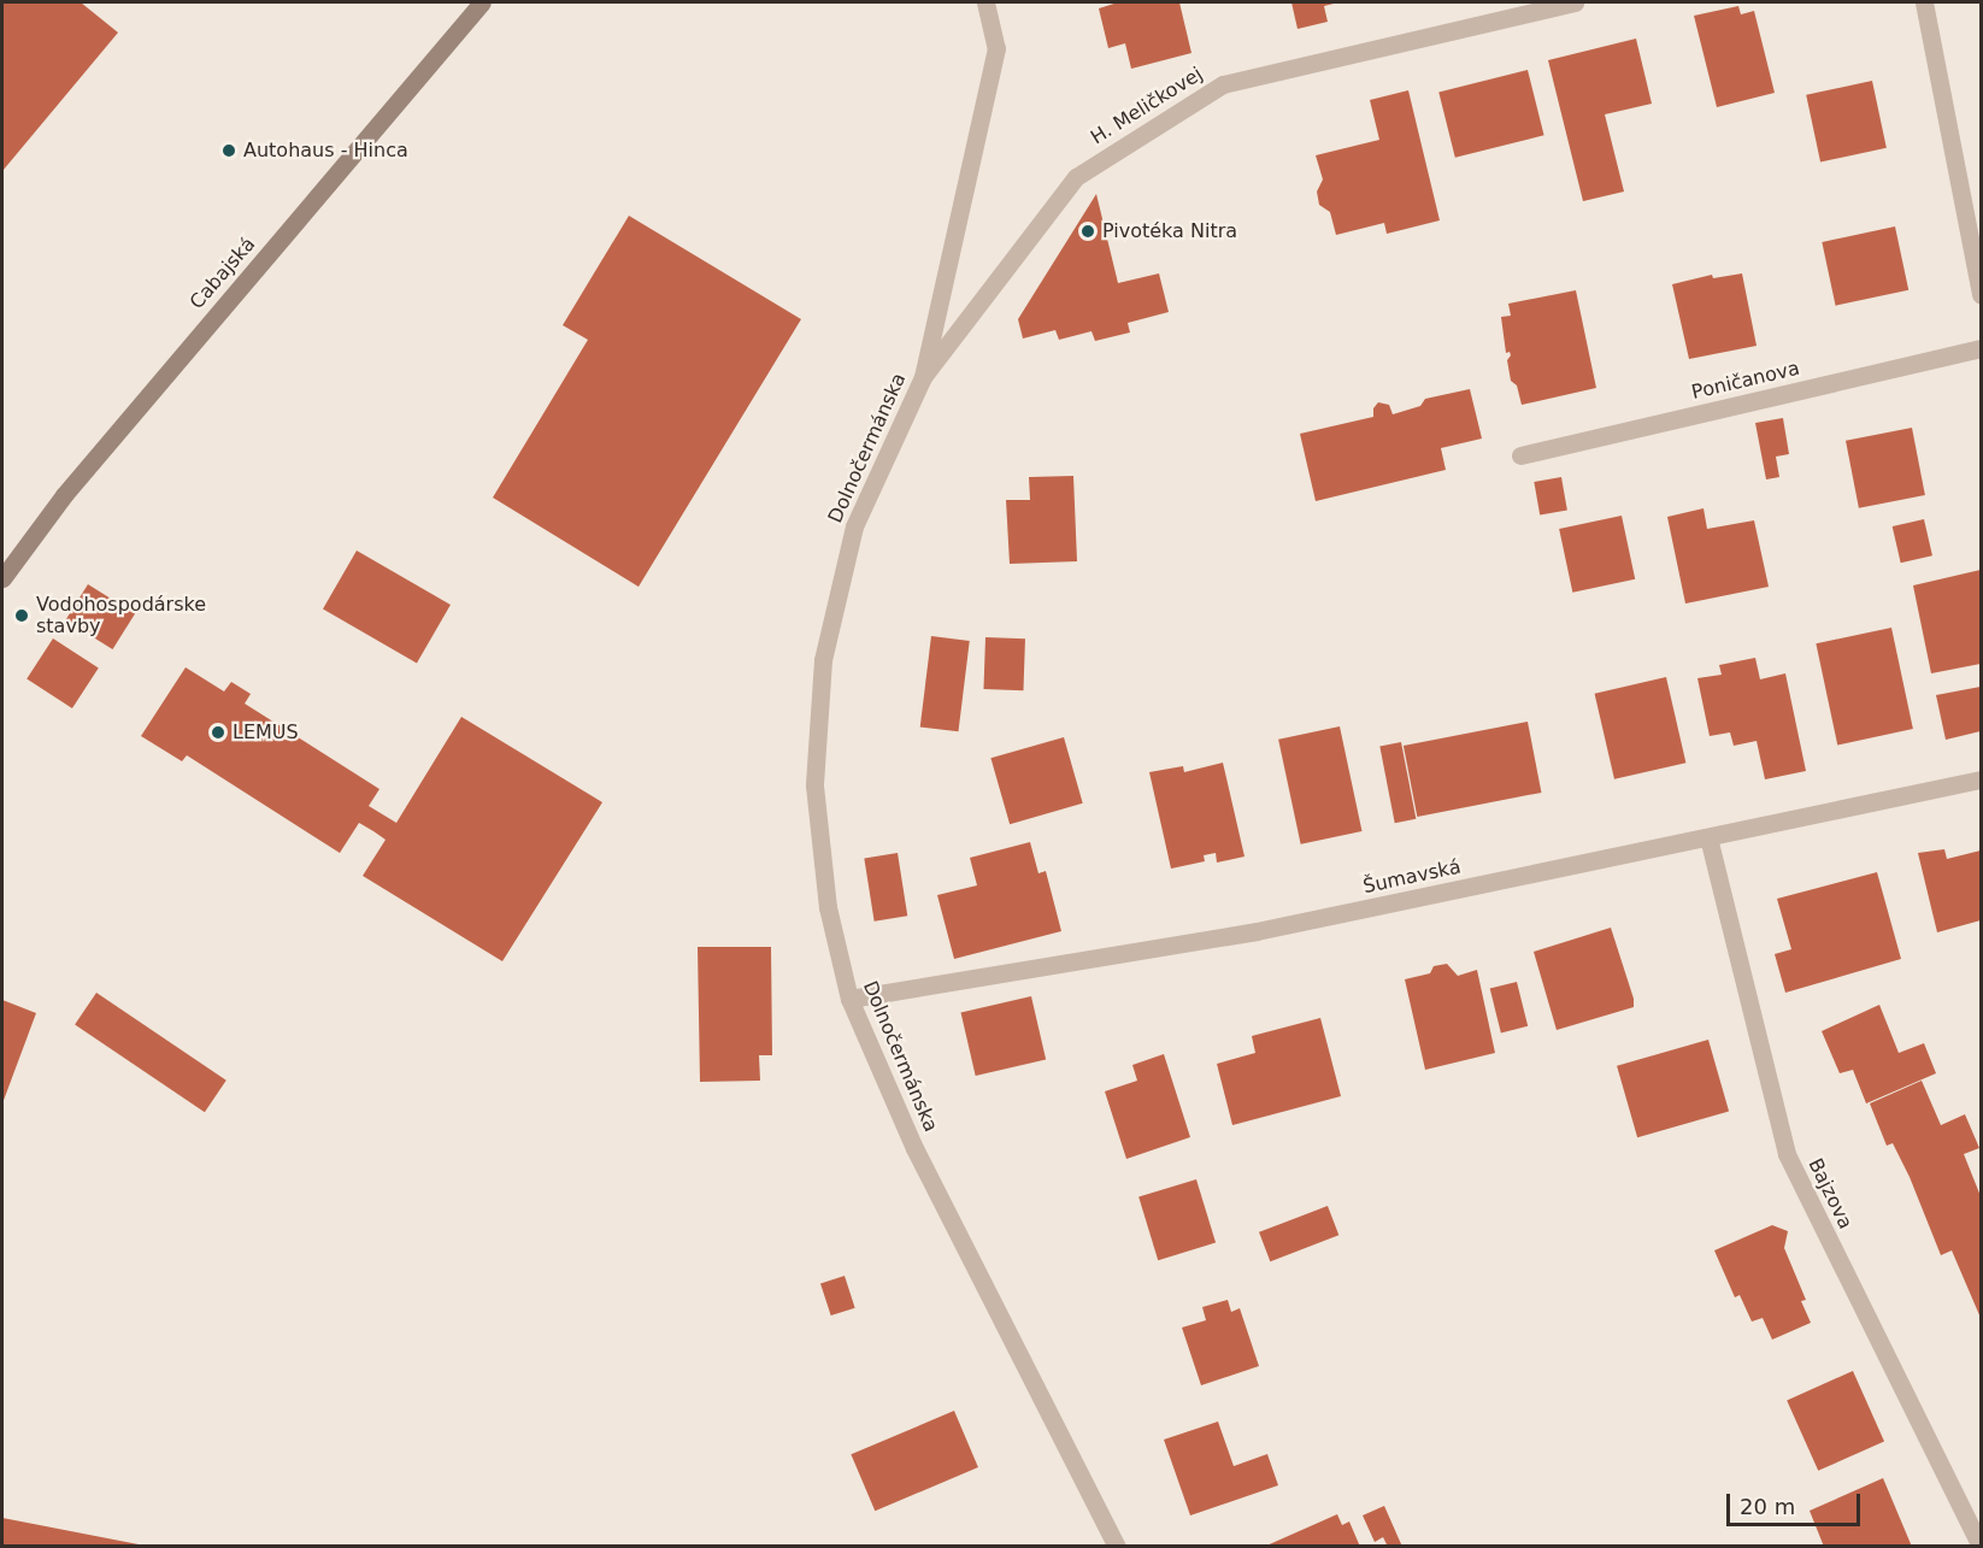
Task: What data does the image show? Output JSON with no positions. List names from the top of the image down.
{
  "streets": {
    "main road": ["Cabajská"],
    "street": [
      "H. Meličkovej",
      "Poničanova",
      "Dolnočermánska",
      "Šumavská",
      "Bajzova"
    ]
  },
  "crossings": [
    ["H. Meličkovej", "Dolnočermánska"],
    ["Dolnočermánska", "Šumavská"],
    ["Šumavská", "Bajzova"]
  ],
  "places": [
    "Autohaus - Hinca",
    "Pivotéka Nitra",
    "Vodohospodárske stavby",
    "LEMUS"
  ],
  "scale_bar": "20 m"
}
